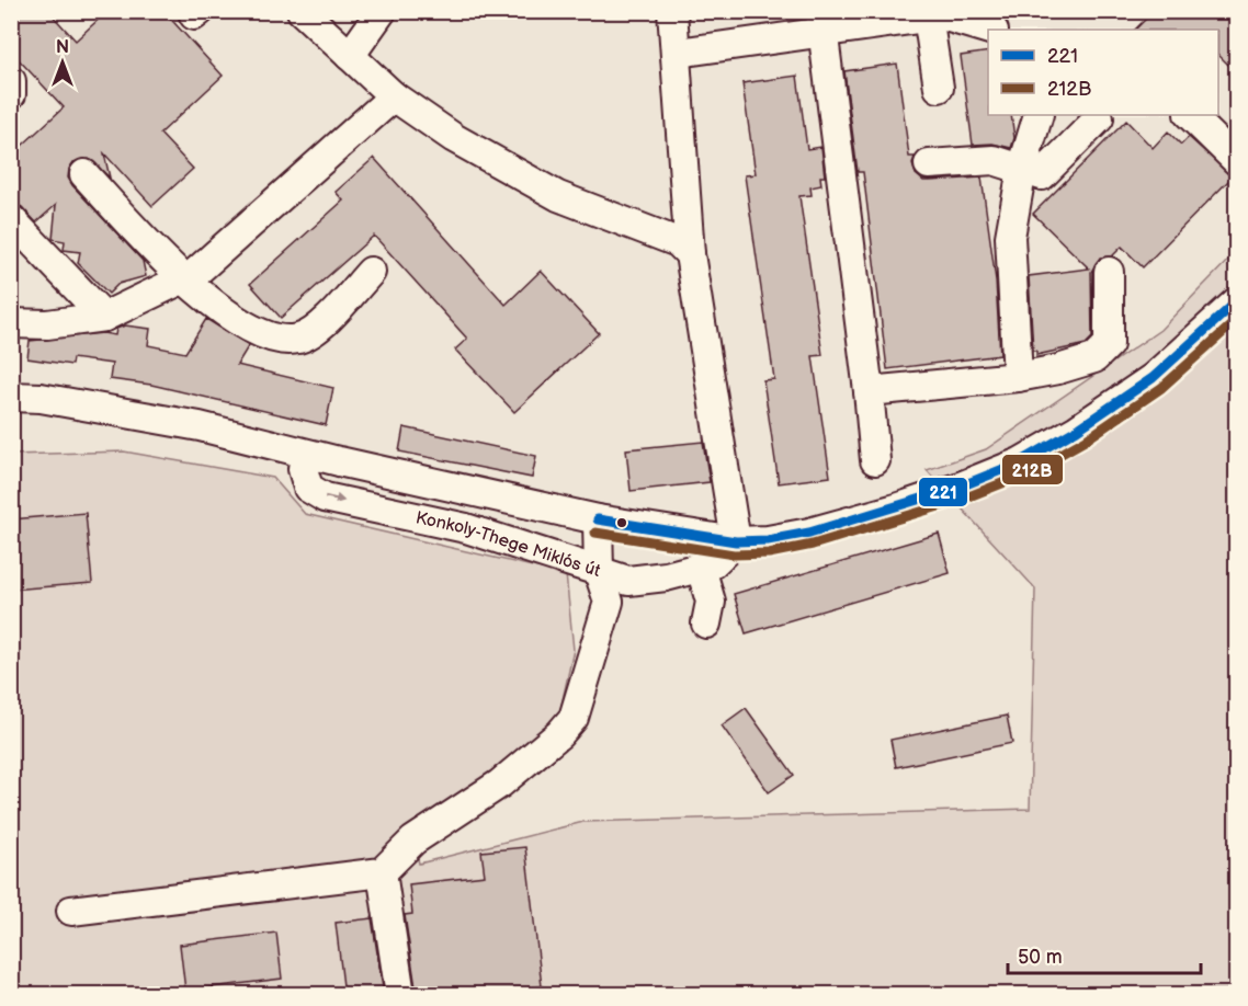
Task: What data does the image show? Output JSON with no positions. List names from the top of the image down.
{
  "streets": {
    "street": ["Konkoly-Thege Miklós út"]
  },
  "lines": ["transit line 221", "transit line 212B"],
  "legend": ["221", "212B"],
  "scale_bar": "50 m",
  "north": "top"
}
